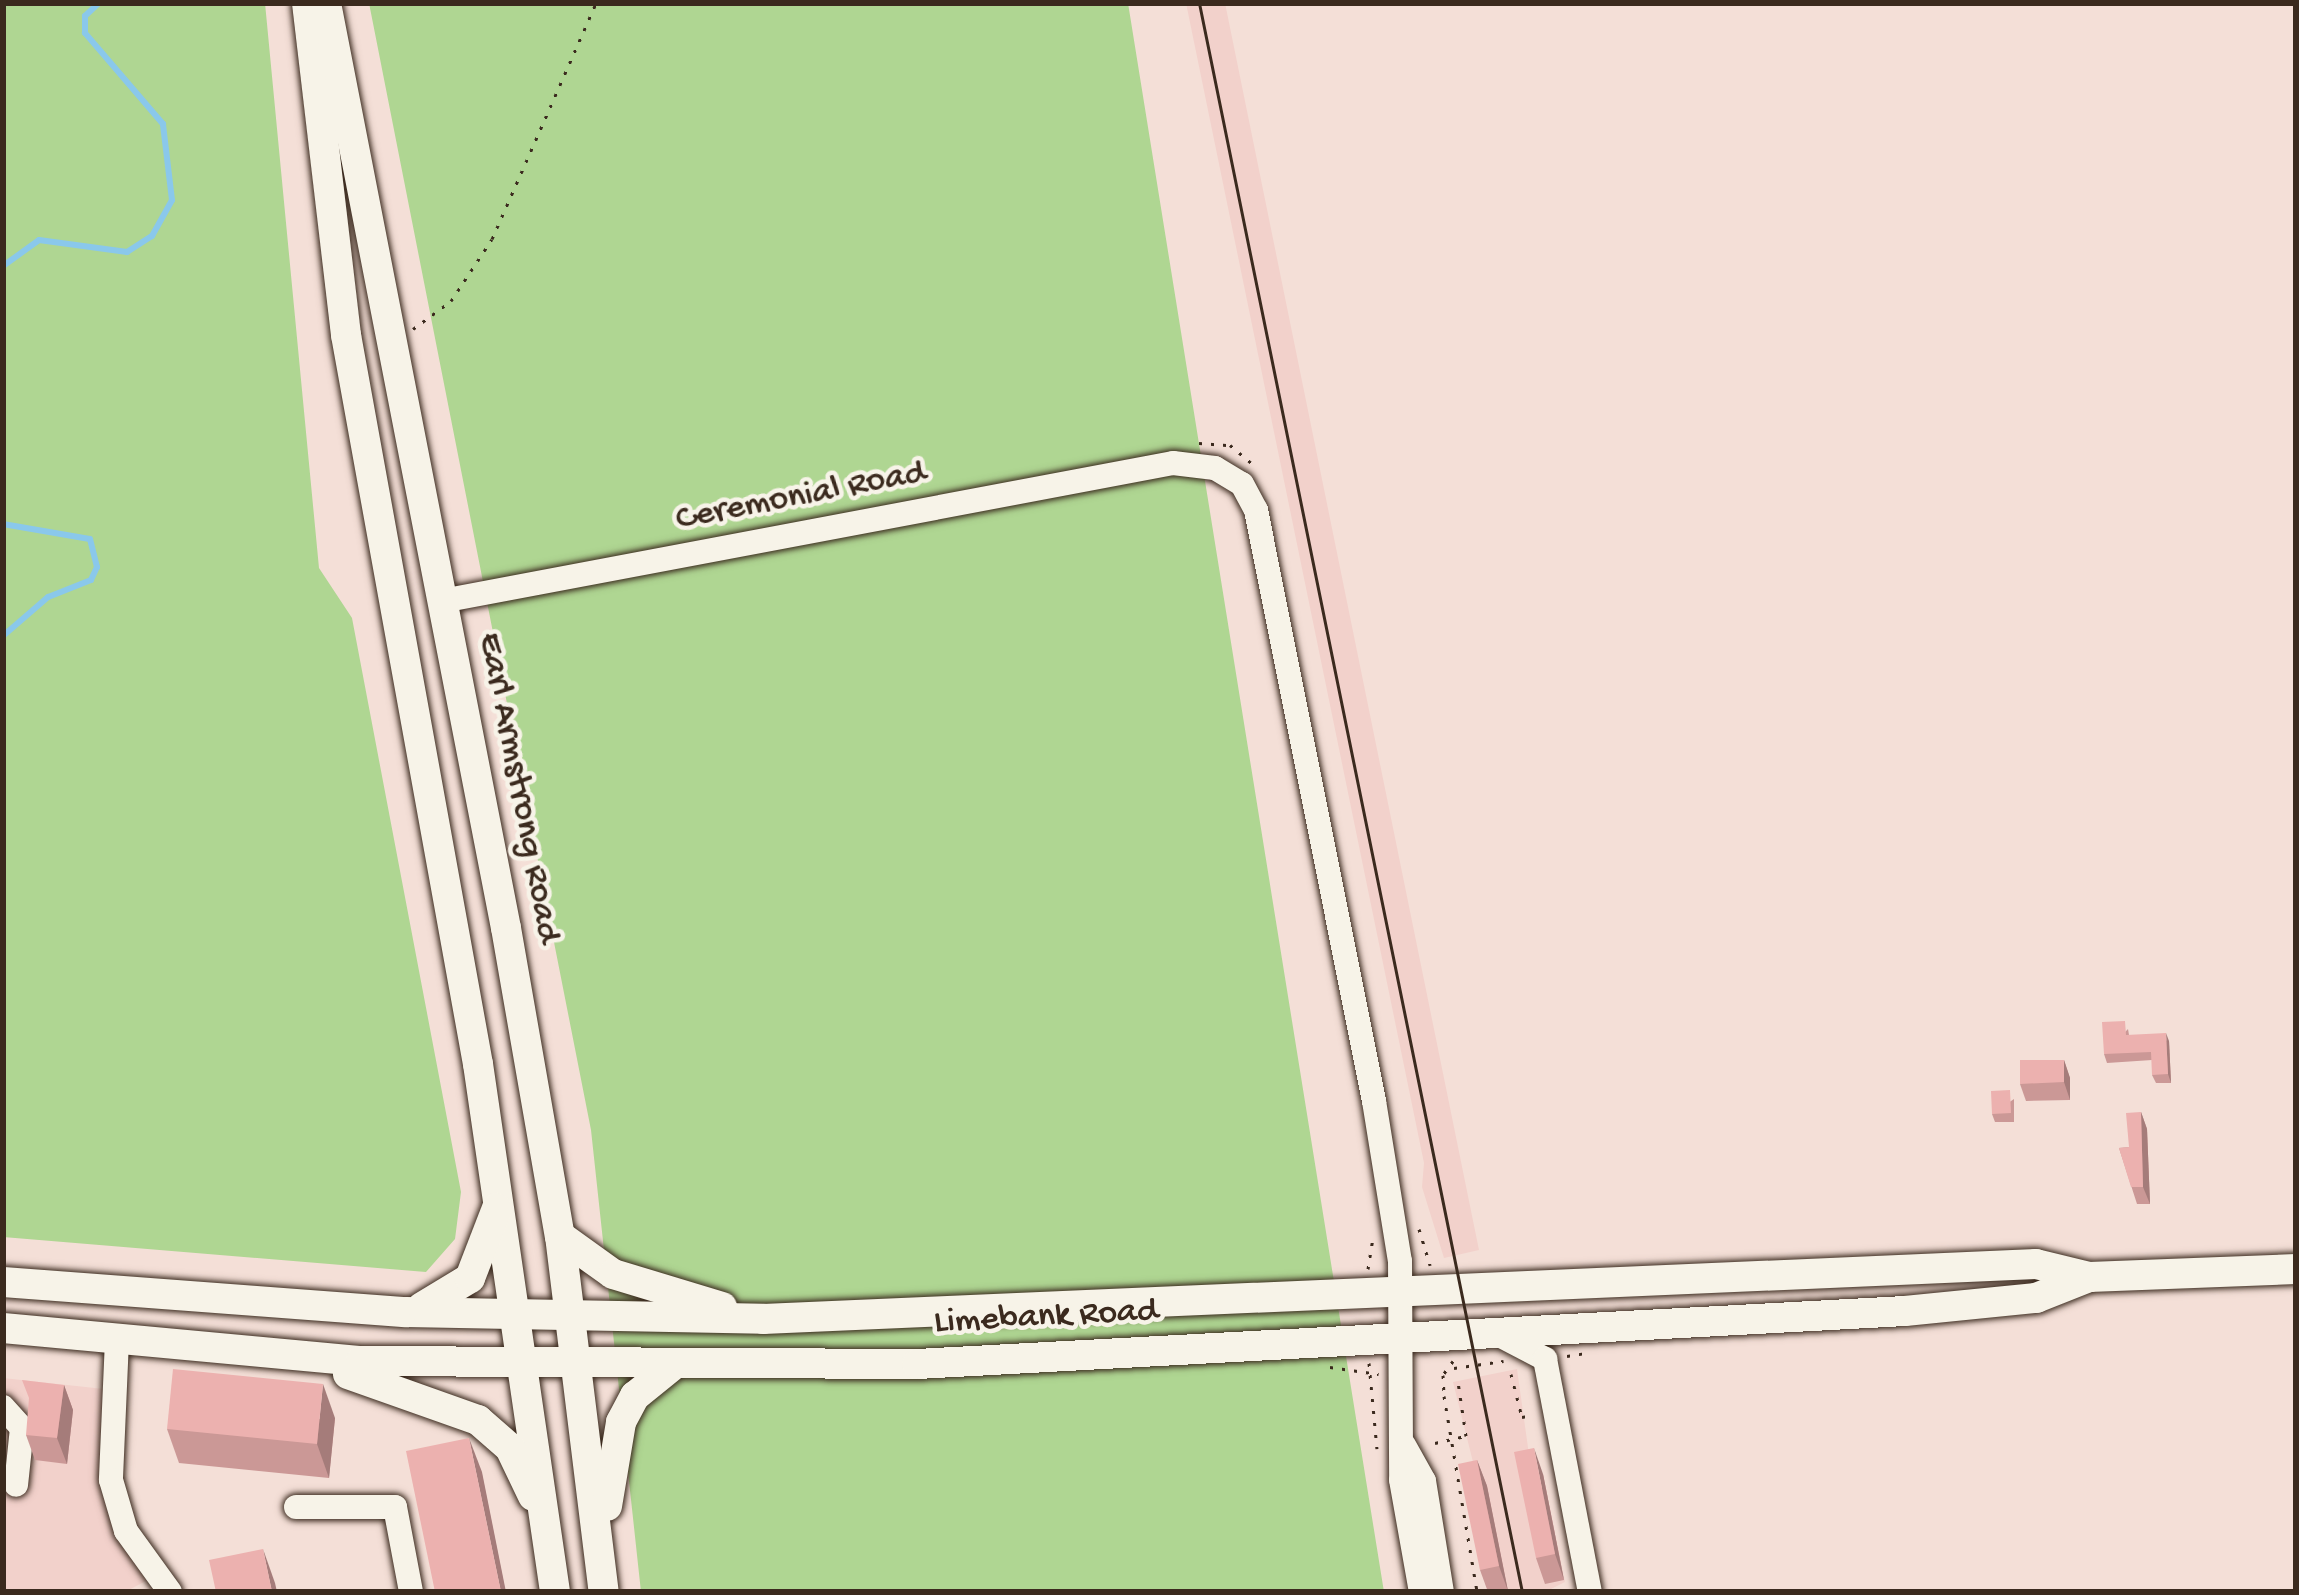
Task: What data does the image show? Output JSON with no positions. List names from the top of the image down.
{
  "streets": {
    "main road": ["Earl Armstrong Road", "Limebank Road"],
    "lane": ["Ceremonial Road"]
  },
  "crossings": [
    ["Ceremonial Road", "Earl Armstrong Road"],
    ["Ceremonial Road", "Limebank Road"],
    ["Earl Armstrong Road", "Limebank Road"]
  ]
}
